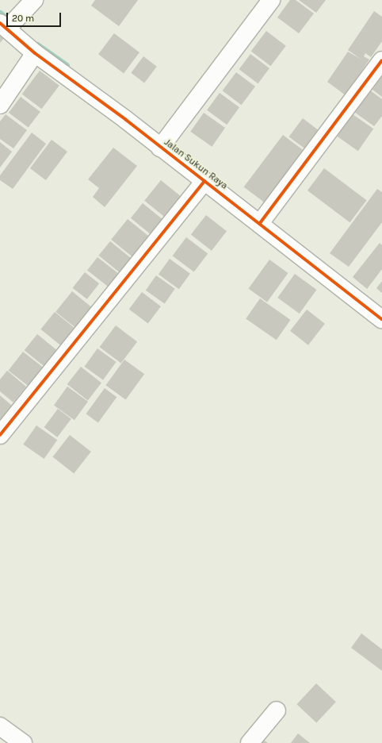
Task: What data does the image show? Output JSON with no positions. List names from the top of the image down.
{
  "streets": {
    "street": ["Jalan Sukun Raya"]
  },
  "scale_bar": "20 m"
}
